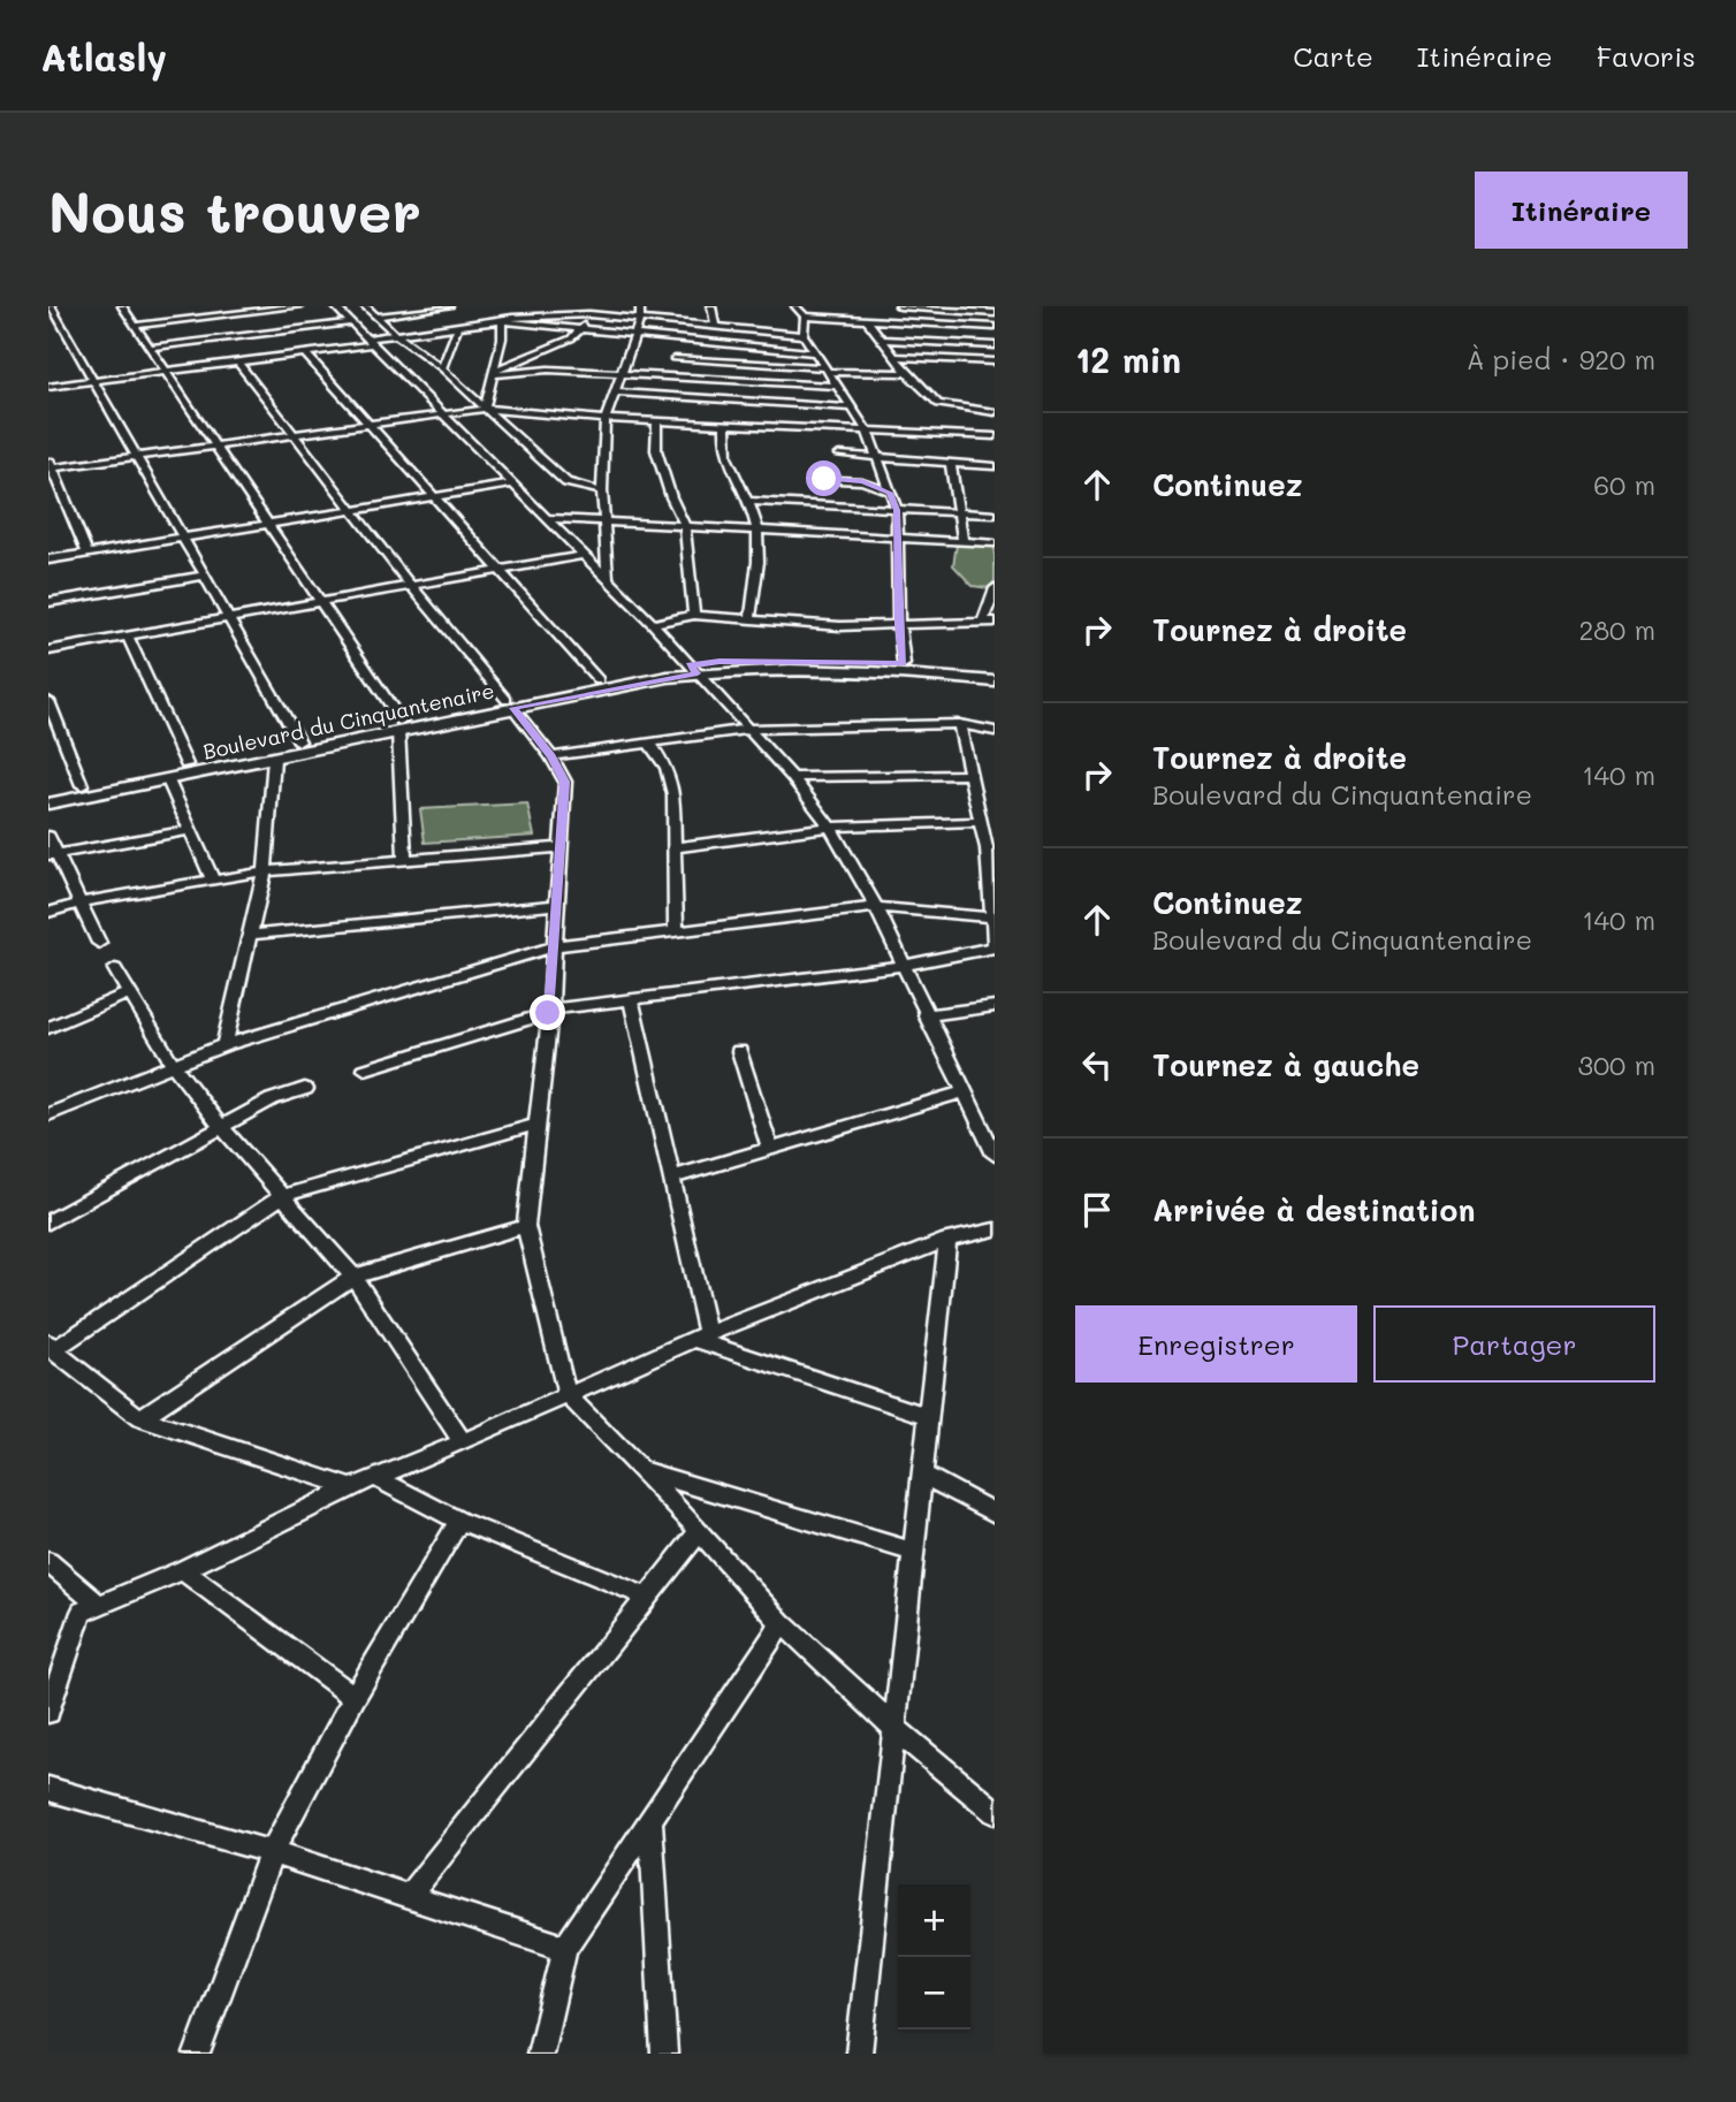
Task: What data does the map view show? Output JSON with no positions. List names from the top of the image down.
{
  "streets": {
    "main road": ["Boulevard du Cinquantenaire"]
  },
  "page": {
    "header": "Atlasly",
    "nav": ["Carte", "Itinéraire", "Favoris"],
    "buttons": [
      "Itinéraire",
      ["Enregistrer", "Partager"]
    ],
    "title": "Nous trouver",
    "heading": ["12 min", "À pied · 920 m"],
    "list": [
      ["Continuez", "60 m"],
      ["Tournez à droite", "280 m"],
      ["Tournez à droite", "Boulevard du Cinquantenaire", "140 m"],
      ["Continuez", "Boulevard du Cinquantenaire", "140 m"],
      ["Tournez à gauche", "300 m"],
      "Arrivée à destination"
    ],
    "map_buttons": ["+", "−"]
  }
}
